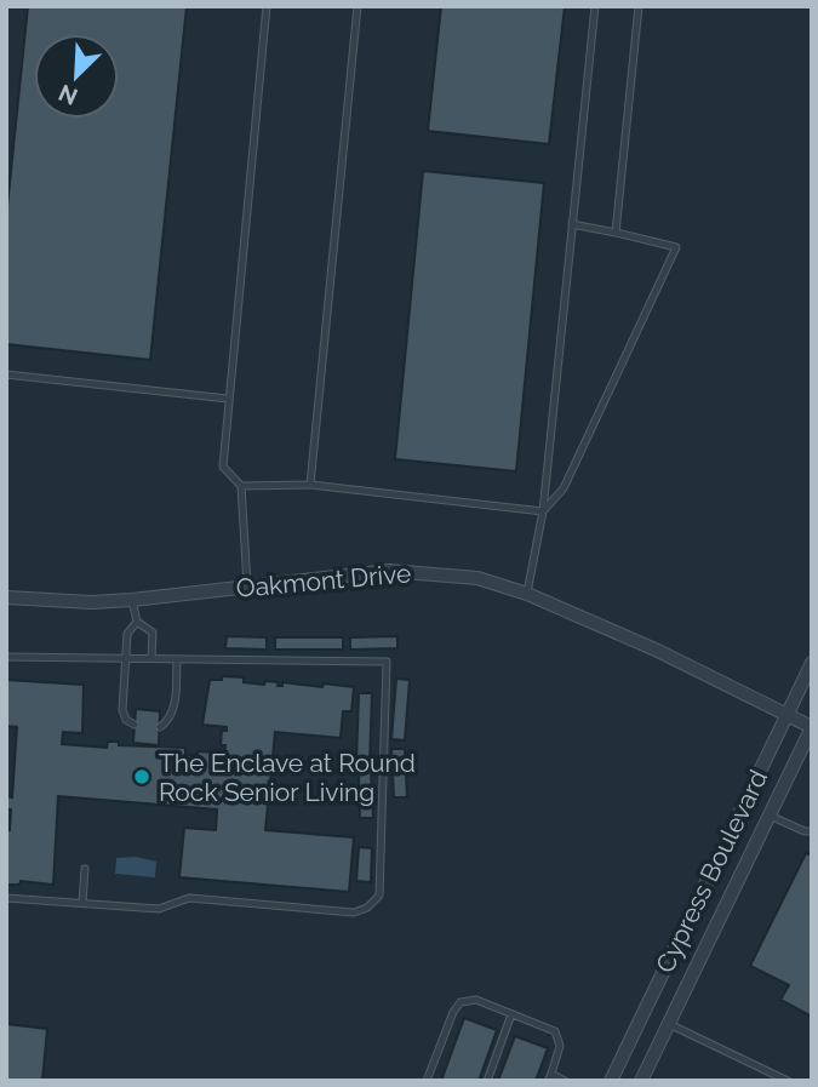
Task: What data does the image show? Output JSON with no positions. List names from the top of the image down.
{
  "streets": {
    "street": ["Oakmont Drive", "Cypress Boulevard"]
  },
  "crossings": [
    ["Oakmont Drive", "Cypress Boulevard"]
  ],
  "places": ["The Enclave at Round Rock Senior Living"],
  "north": "bottom left"
}
